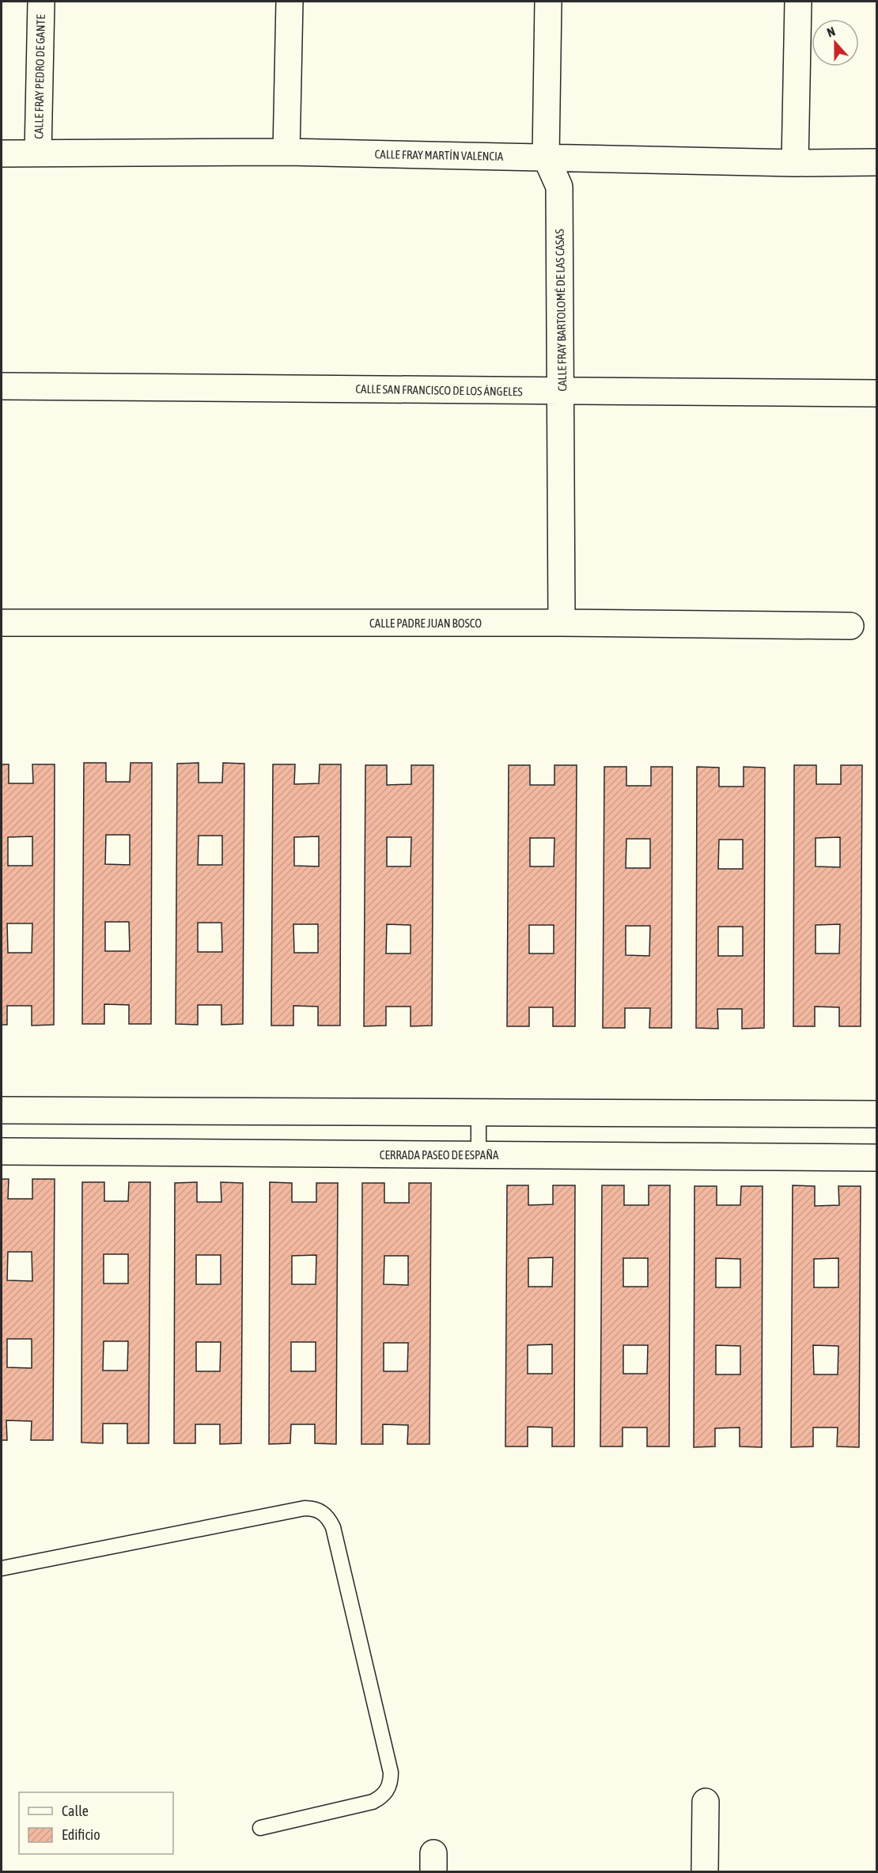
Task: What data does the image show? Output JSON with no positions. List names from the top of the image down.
{
  "streets": {
    "street": [
      "CALLE FRAY PEDRO DE GANTE",
      "CALLE FRAY MARTÍN VALENCIA",
      "CALLE FRAY BARTOLOMÉ DE LAS CASAS",
      "CALLE SAN FRANCISCO DE LOS ÁNGELES",
      "CALLE PADRE JUAN BOSCO",
      "CERRADA PASEO DE ESPAÑA"
    ]
  },
  "crossings": [
    ["CALLE FRAY PEDRO DE GANTE", "CALLE FRAY MARTÍN VALENCIA"],
    ["CALLE FRAY MARTÍN VALENCIA", "CALLE FRAY BARTOLOMÉ DE LAS CASAS"],
    ["CALLE FRAY BARTOLOMÉ DE LAS CASAS", "CALLE SAN FRANCISCO DE LOS ÁNGELES"],
    ["CALLE FRAY BARTOLOMÉ DE LAS CASAS", "CALLE PADRE JUAN BOSCO"]
  ],
  "legend": ["Calle", "Edificio"],
  "north": "top"
}
